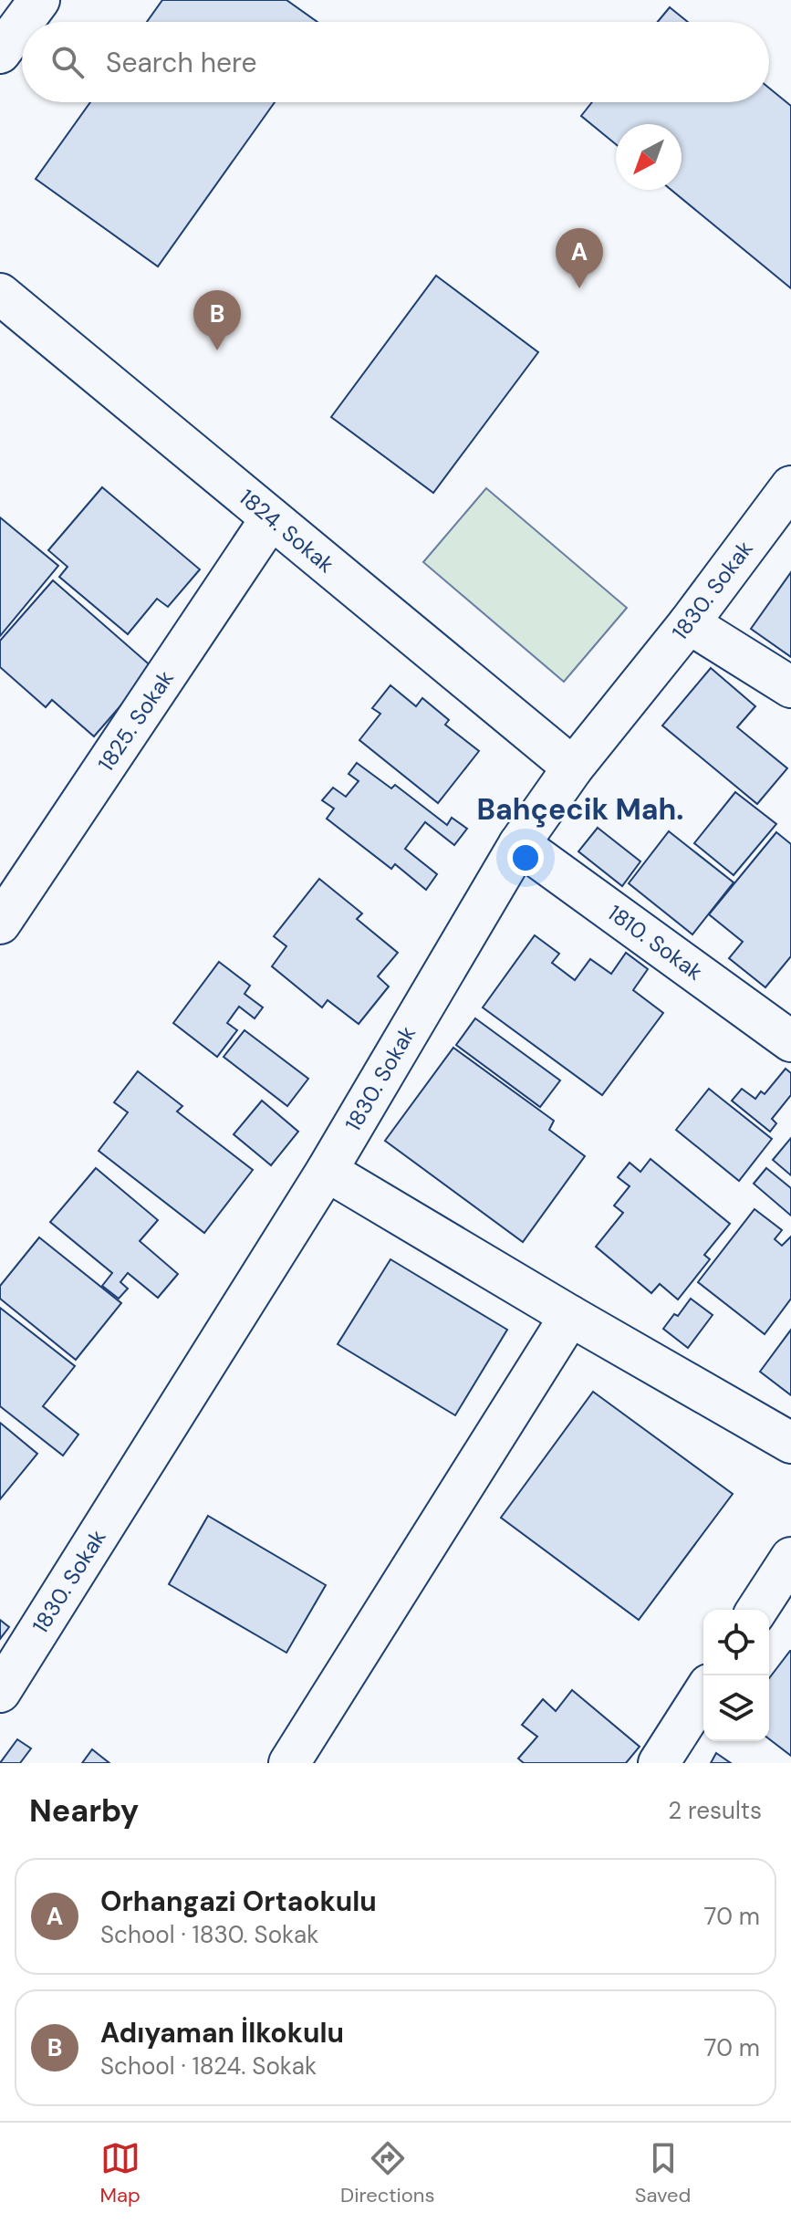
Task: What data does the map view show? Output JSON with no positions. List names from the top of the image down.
{
  "streets": {
    "street": [
      "1824. Sokak",
      "1830. Sokak",
      "1825. Sokak",
      "1810. Sokak"
    ]
  },
  "crossings": [
    ["1824. Sokak", "1830. Sokak"],
    ["1824. Sokak", "1825. Sokak"],
    ["1830. Sokak", "1810. Sokak"]
  ],
  "districts": ["Bahçecik Mah."],
  "north": "bottom left",
  "page": {
    "search": "Search here",
    "pins": ["A", "B"],
    "heading": ["Nearby", "2 results"],
    "list": [
      {
        "mark": "A",
        "name": "Orhangazi Ortaokulu",
        "note": "School · 1830. Sokak",
        "value": "70 m"
      },
      {
        "mark": "B",
        "name": "Adıyaman İlkokulu",
        "note": "School · 1824. Sokak",
        "value": "70 m"
      }
    ],
    "nav": ["Map", "Directions", "Saved"]
  }
}
